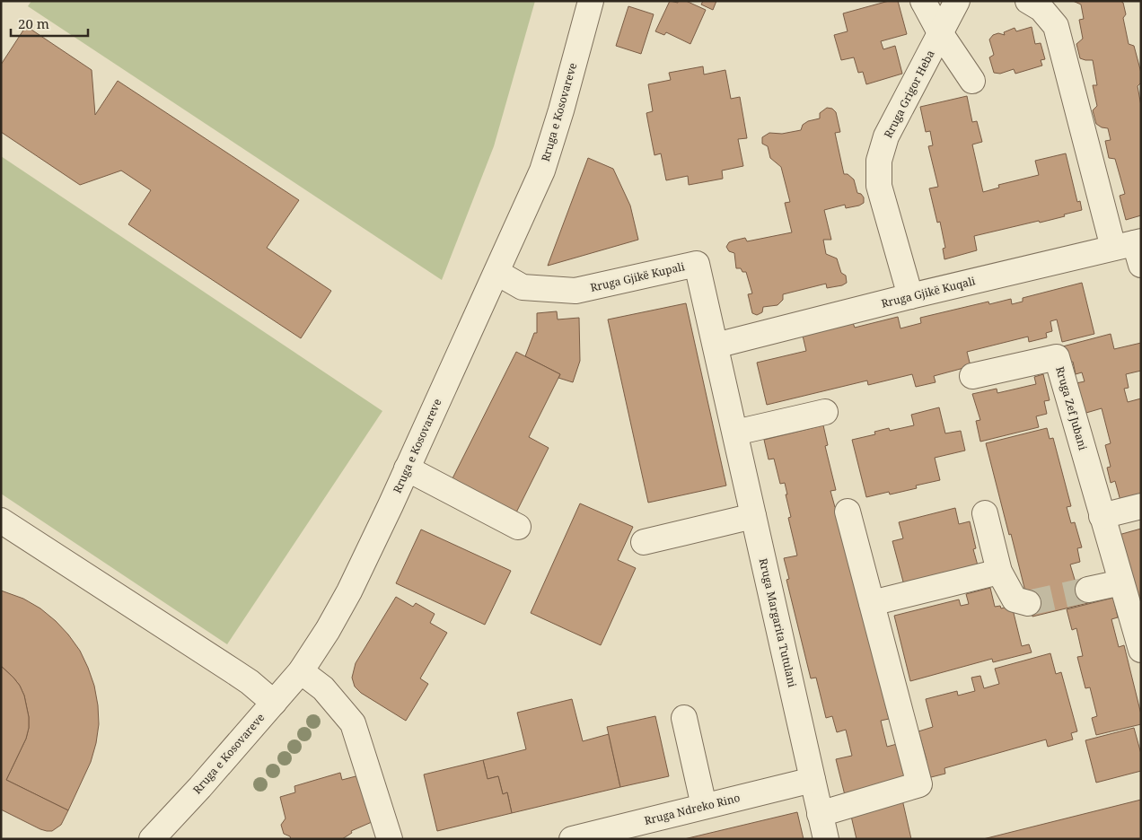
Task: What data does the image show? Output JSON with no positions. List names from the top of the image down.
{
  "streets": {
    "street": [
      "Rruga Grigor Heba",
      "Rruga e Kosovareve",
      "Rruga Gjikë Kupali",
      "Rruga Gjikë Kuqali",
      "Rruga Zef Jubani",
      "Rruga Margarita Tutulani",
      "Rruga Ndreko Rino"
    ]
  },
  "crossings": [
    ["Rruga Grigor Heba", "Rruga Gjikë Kuqali"],
    ["Rruga e Kosovareve", "Rruga Gjikë Kupali"],
    ["Rruga Gjikë Kupali", "Rruga Gjikë Kuqali"],
    ["Rruga Gjikë Kupali", "Rruga Margarita Tutulani"],
    ["Rruga Gjikë Kuqali", "Rruga Margarita Tutulani"],
    ["Rruga Margarita Tutulani", "Rruga Ndreko Rino"]
  ],
  "scale_bar": "20 m"
}
